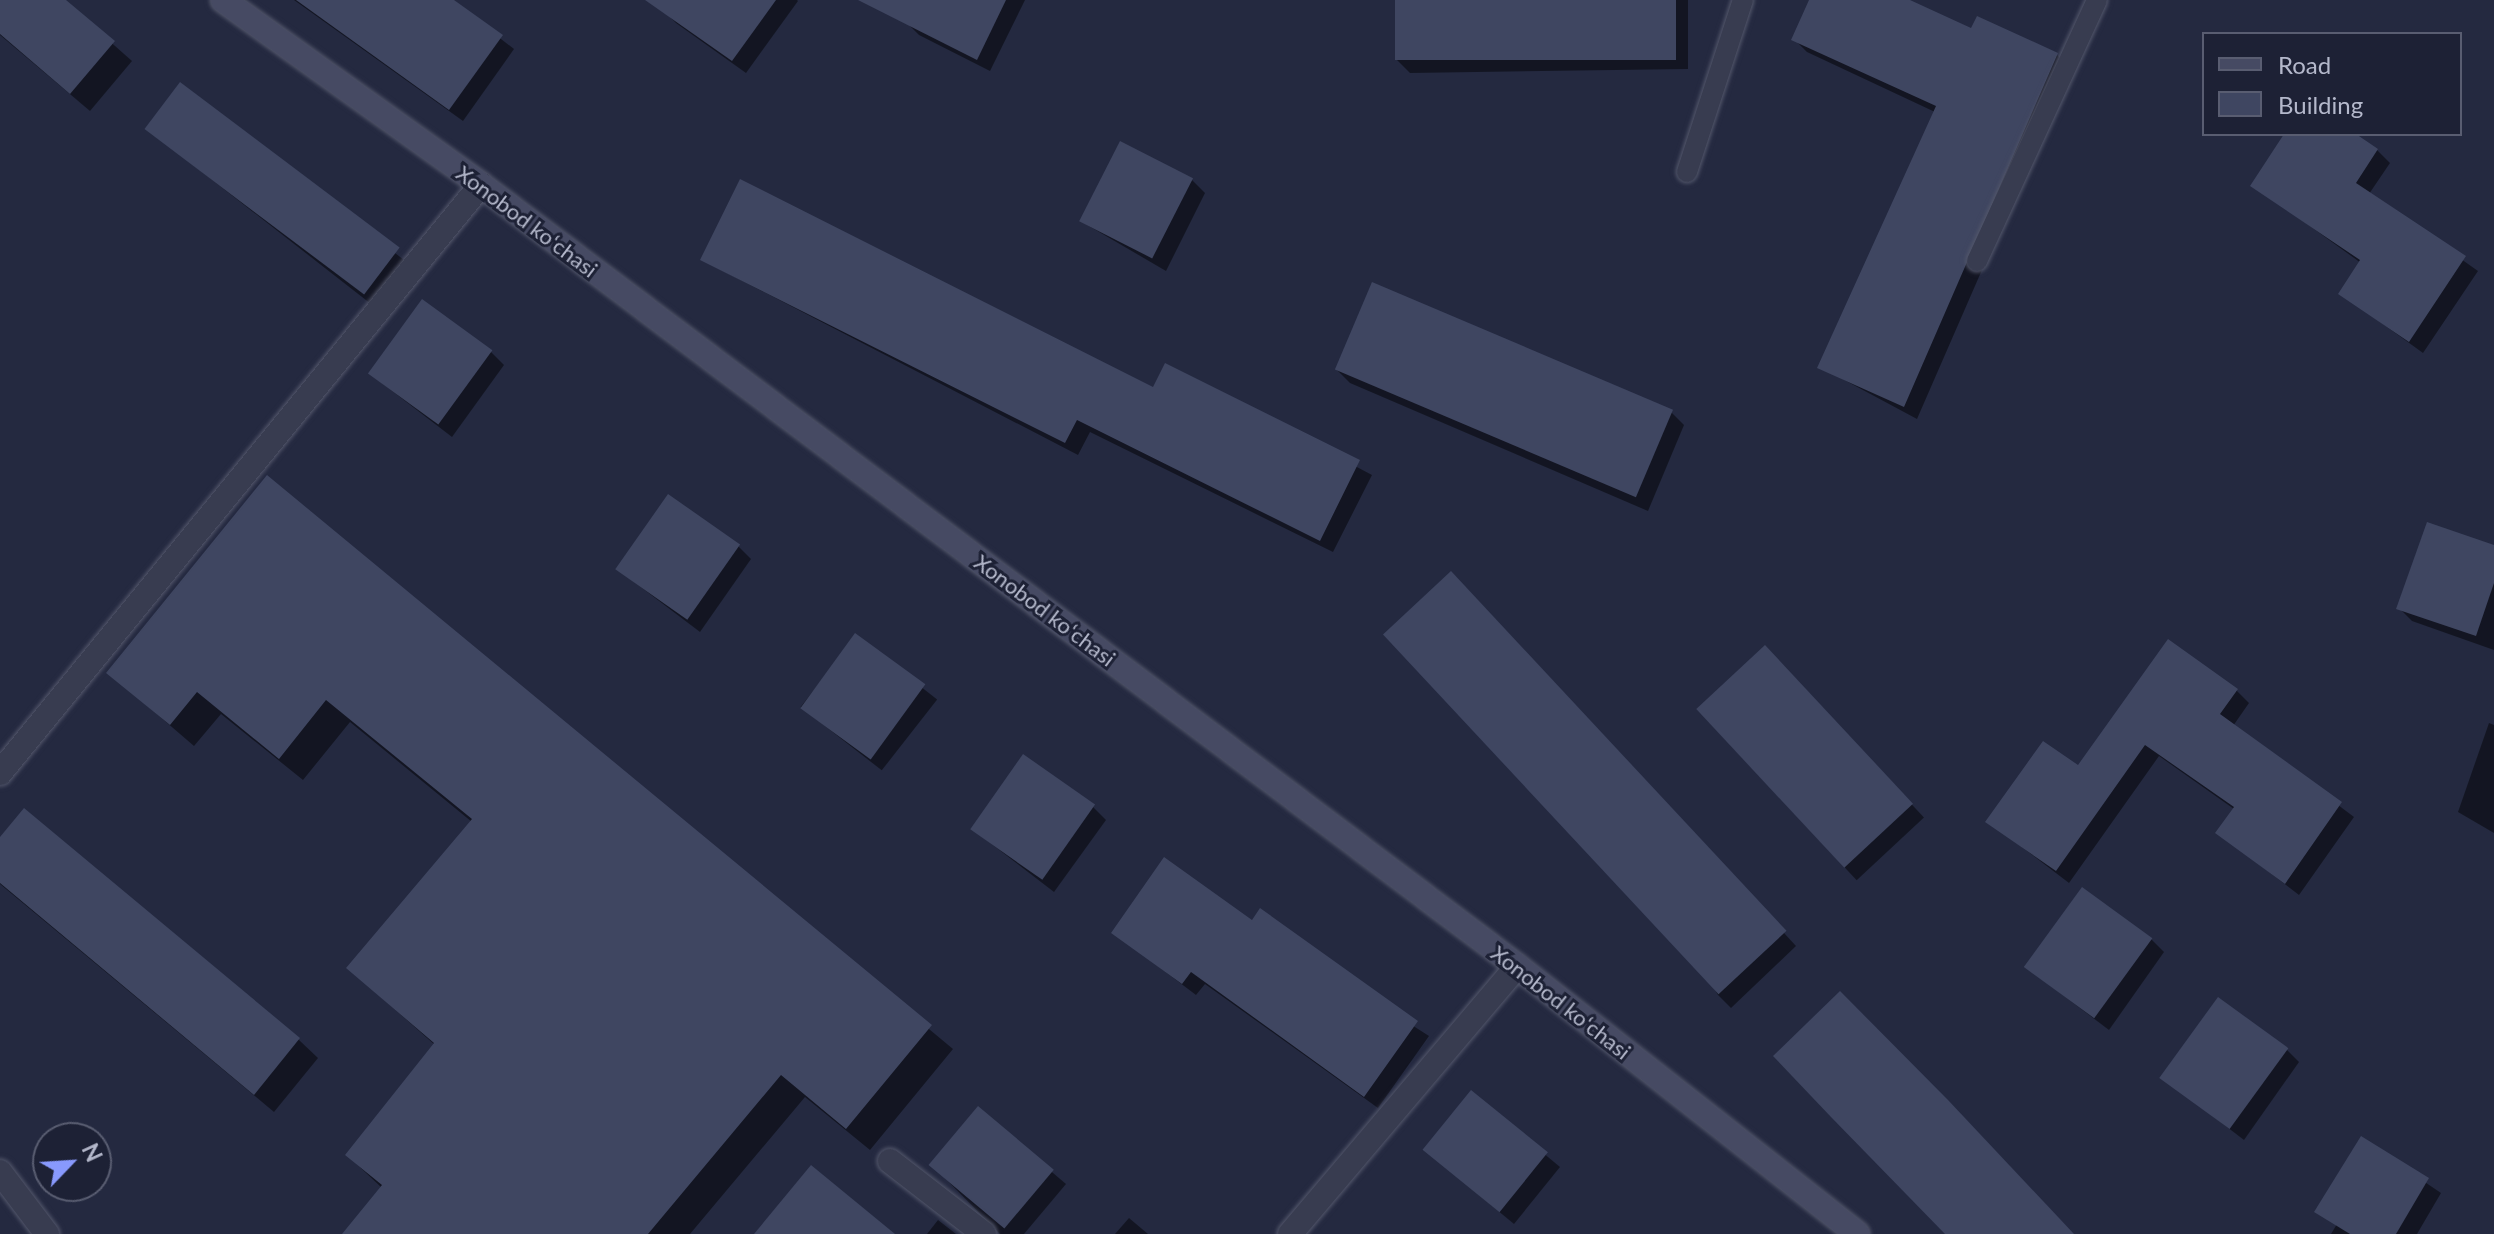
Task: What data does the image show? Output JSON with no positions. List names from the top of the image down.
{
  "streets": {
    "main road": ["Xonobod koʻchasi"]
  },
  "legend": ["Road", "Building"],
  "north": "top right"
}
